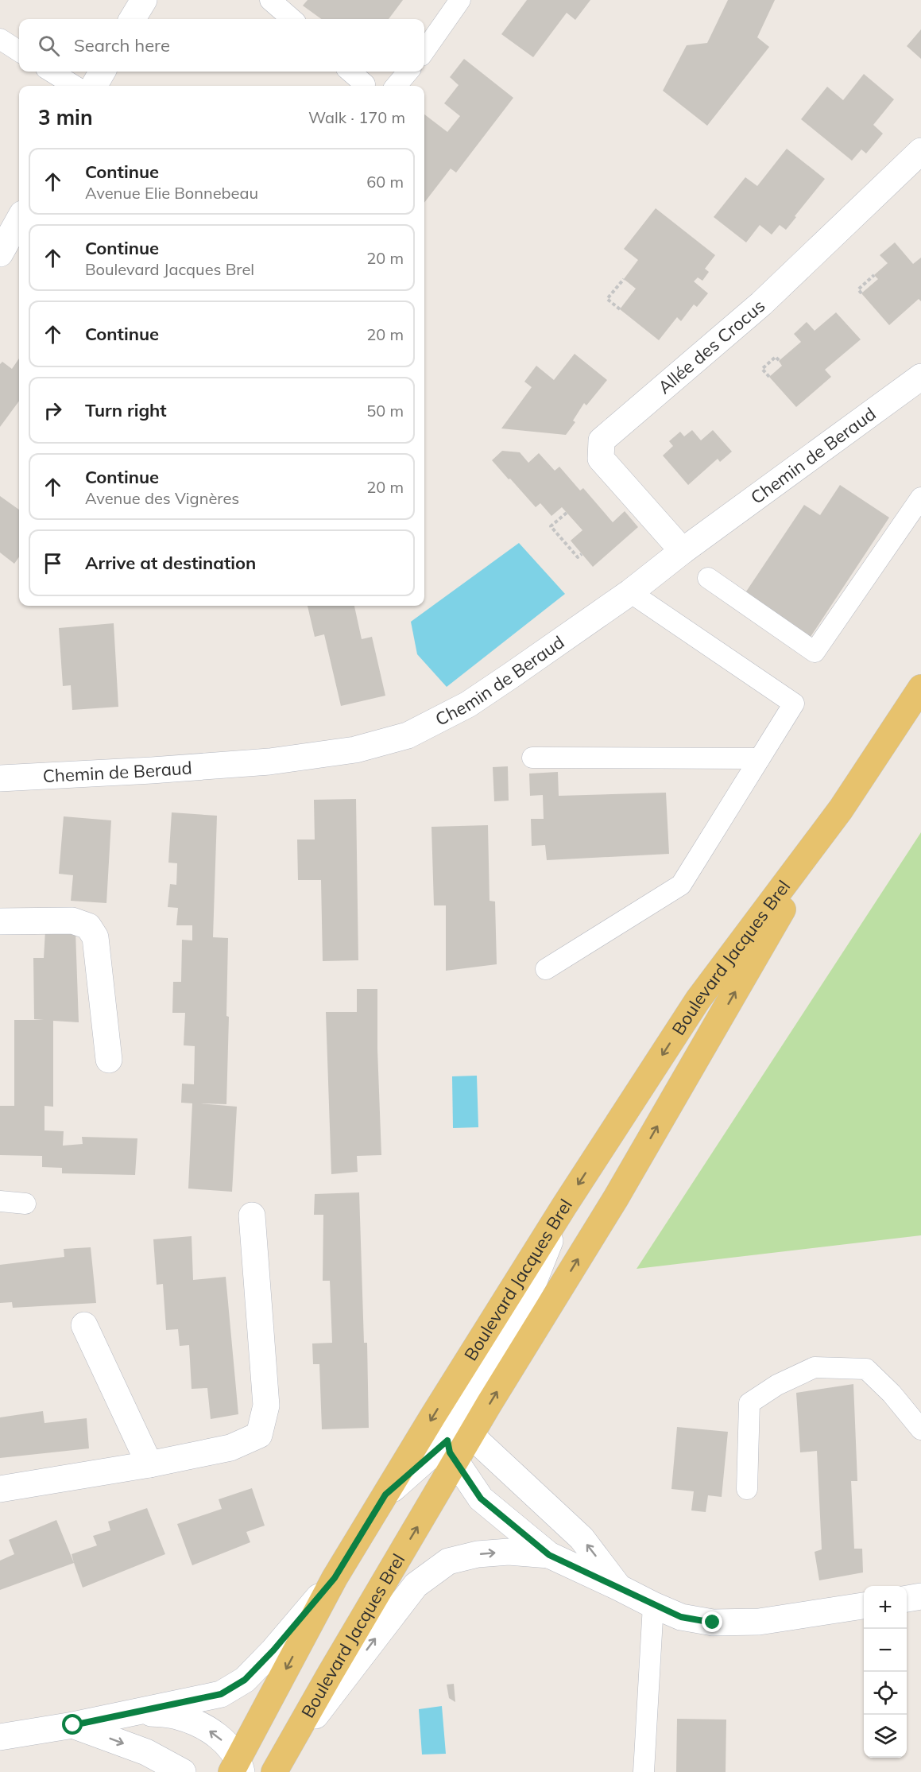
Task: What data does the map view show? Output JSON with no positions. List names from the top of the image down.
{
  "streets": {
    "main road": ["Boulevard Jacques Brel"],
    "street": ["Allée des Crocus", "Chemin de Beraud"]
  },
  "crossings": [
    ["Allée des Crocus", "Chemin de Beraud"]
  ],
  "page": {
    "search": "Search here",
    "heading": ["3 min", "Walk · 170 m"],
    "list": [
      ["Continue", "Avenue Elie Bonnebeau", "60 m"],
      ["Continue", "Boulevard Jacques Brel", "20 m"],
      ["Continue", "20 m"],
      ["Turn right", "50 m"],
      ["Continue", "Avenue des Vignères", "20 m"],
      "Arrive at destination"
    ],
    "map_buttons": ["+", "−"]
  }
}
